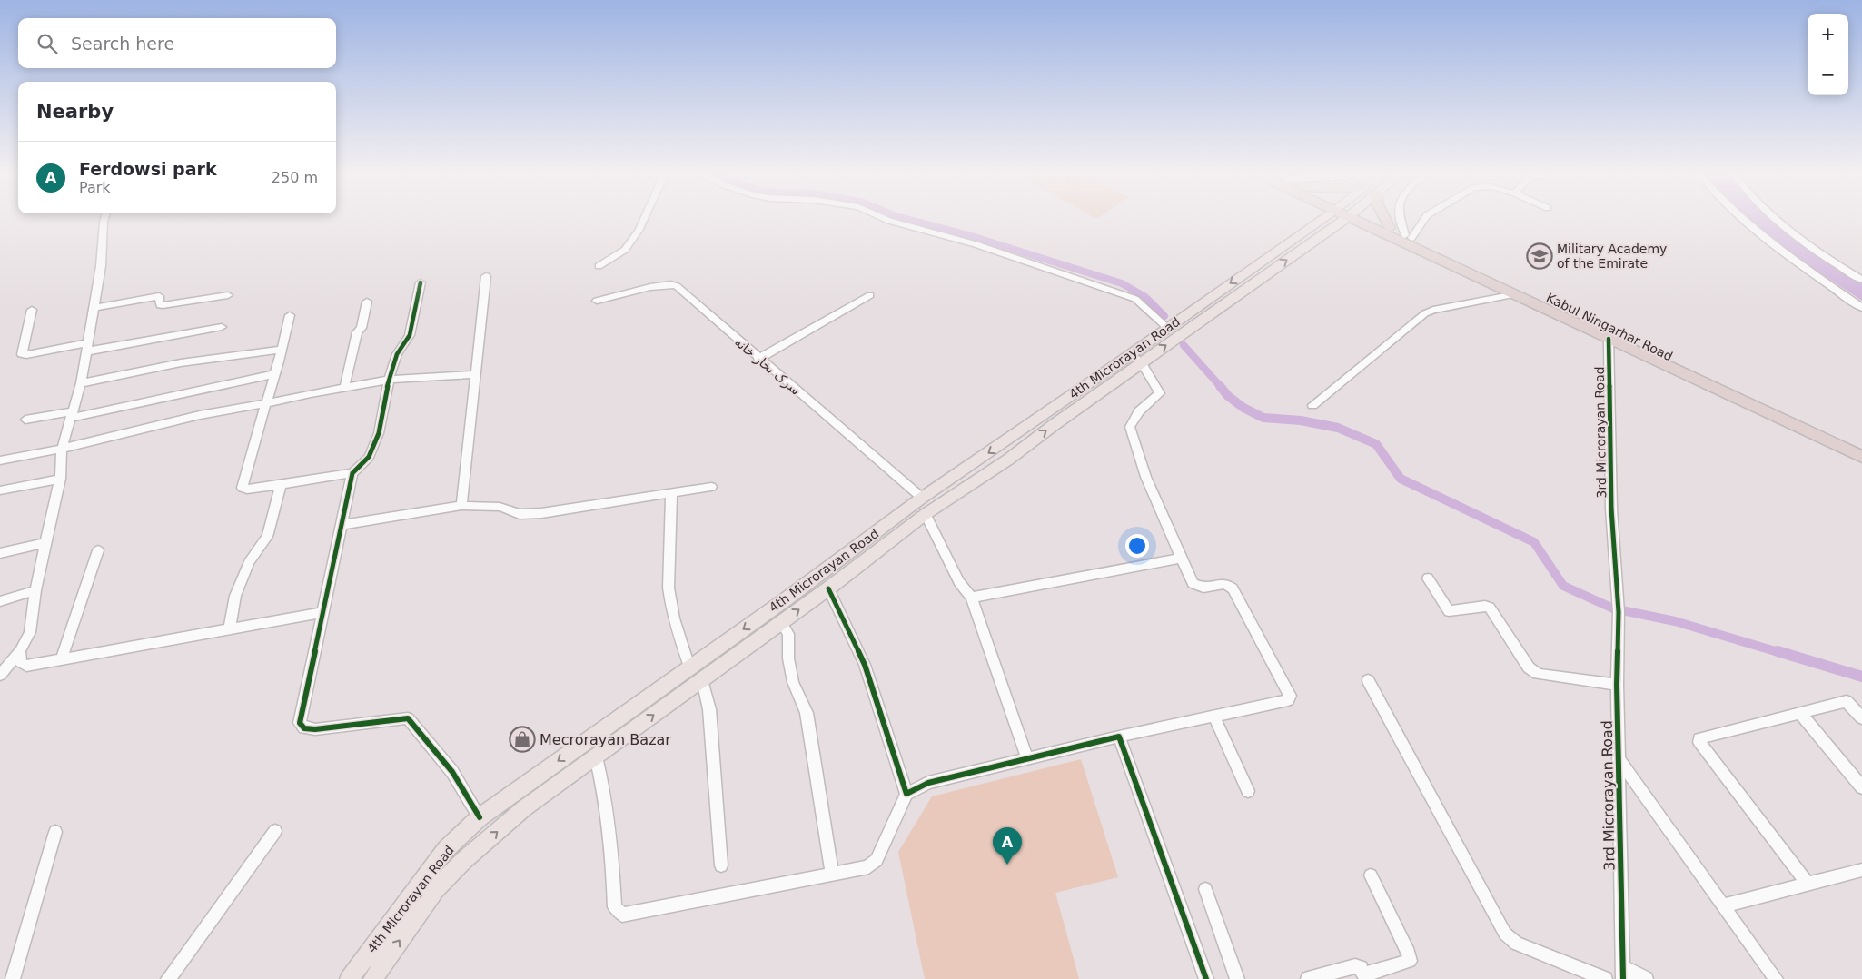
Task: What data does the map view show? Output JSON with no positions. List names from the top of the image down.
{
  "streets": {
    "highway": ["Kabul Ningarhar Road"],
    "main road": ["4th Microrayan Road"],
    "street": ["سرک بخار خانه", "3rd Microrayan Road"]
  },
  "crossings": [
    ["Kabul Ningarhar Road", "3rd Microrayan Road"],
    ["4th Microrayan Road", "سرک بخار خانه"]
  ],
  "places": {
    "school or university": ["Military Academy of the Emirate"],
    "shop": ["Mecrorayan Bazar"]
  },
  "page": {
    "map_buttons": ["+", "−"],
    "search": "Search here",
    "heading": "Nearby",
    "list": [
      {
        "mark": "A",
        "name": "Ferdowsi park",
        "note": "Park",
        "value": "250 m"
      }
    ],
    "pins": "A"
  }
}
